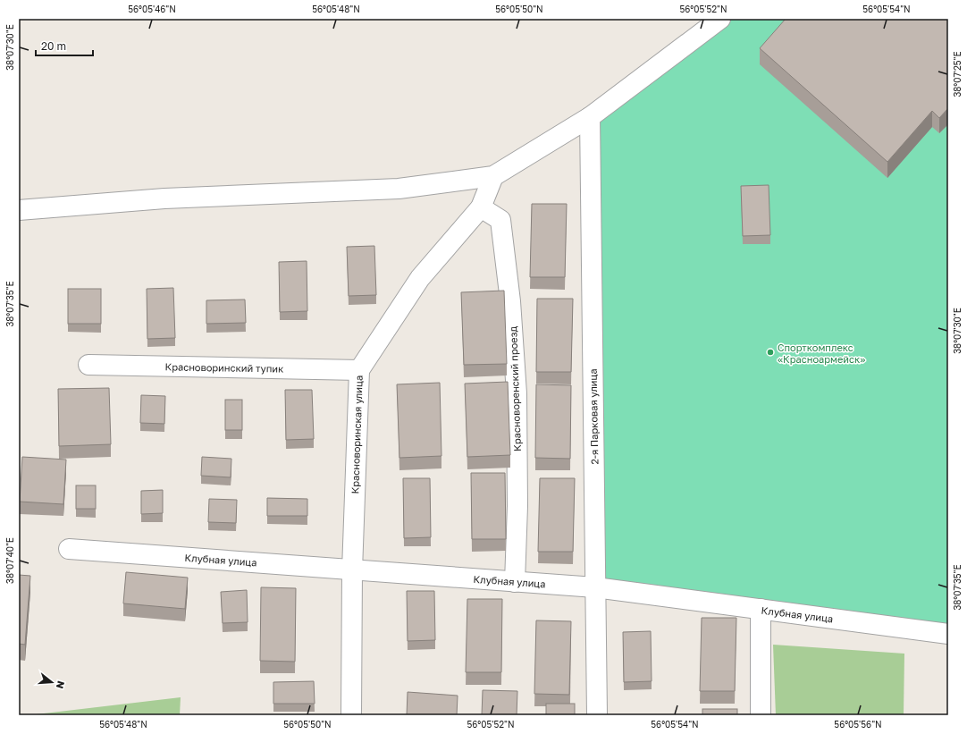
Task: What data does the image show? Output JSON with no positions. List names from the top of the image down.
{
  "streets": {
    "street": [
      "Красноворинский тупик",
      "Красноворенский проезд",
      "2-я Парковая улица",
      "Красноворинская улица",
      "Клубная улица"
    ]
  },
  "crossings": [
    ["Красноворинский тупик", "Красноворинская улица"],
    ["Красноворенский проезд", "Красноворинская улица"],
    ["Красноворенский проезд", "Клубная улица"],
    ["2-я Парковая улица", "Клубная улица"],
    ["Красноворинская улица", "Клубная улица"]
  ],
  "places": ["Спорткомплекс «Красноармейск»"],
  "scale_bar": "20 m",
  "north": "right",
  "coordinates": [
    "56°05'46\"N",
    "56°05'48\"N",
    "56°05'50\"N",
    "56°05'52\"N",
    "56°05'54\"N",
    "38°07'30\"E",
    "38°07'25\"E",
    "38°07'35\"E",
    "38°07'40\"E",
    "56°05'56\"N"
  ]
}
